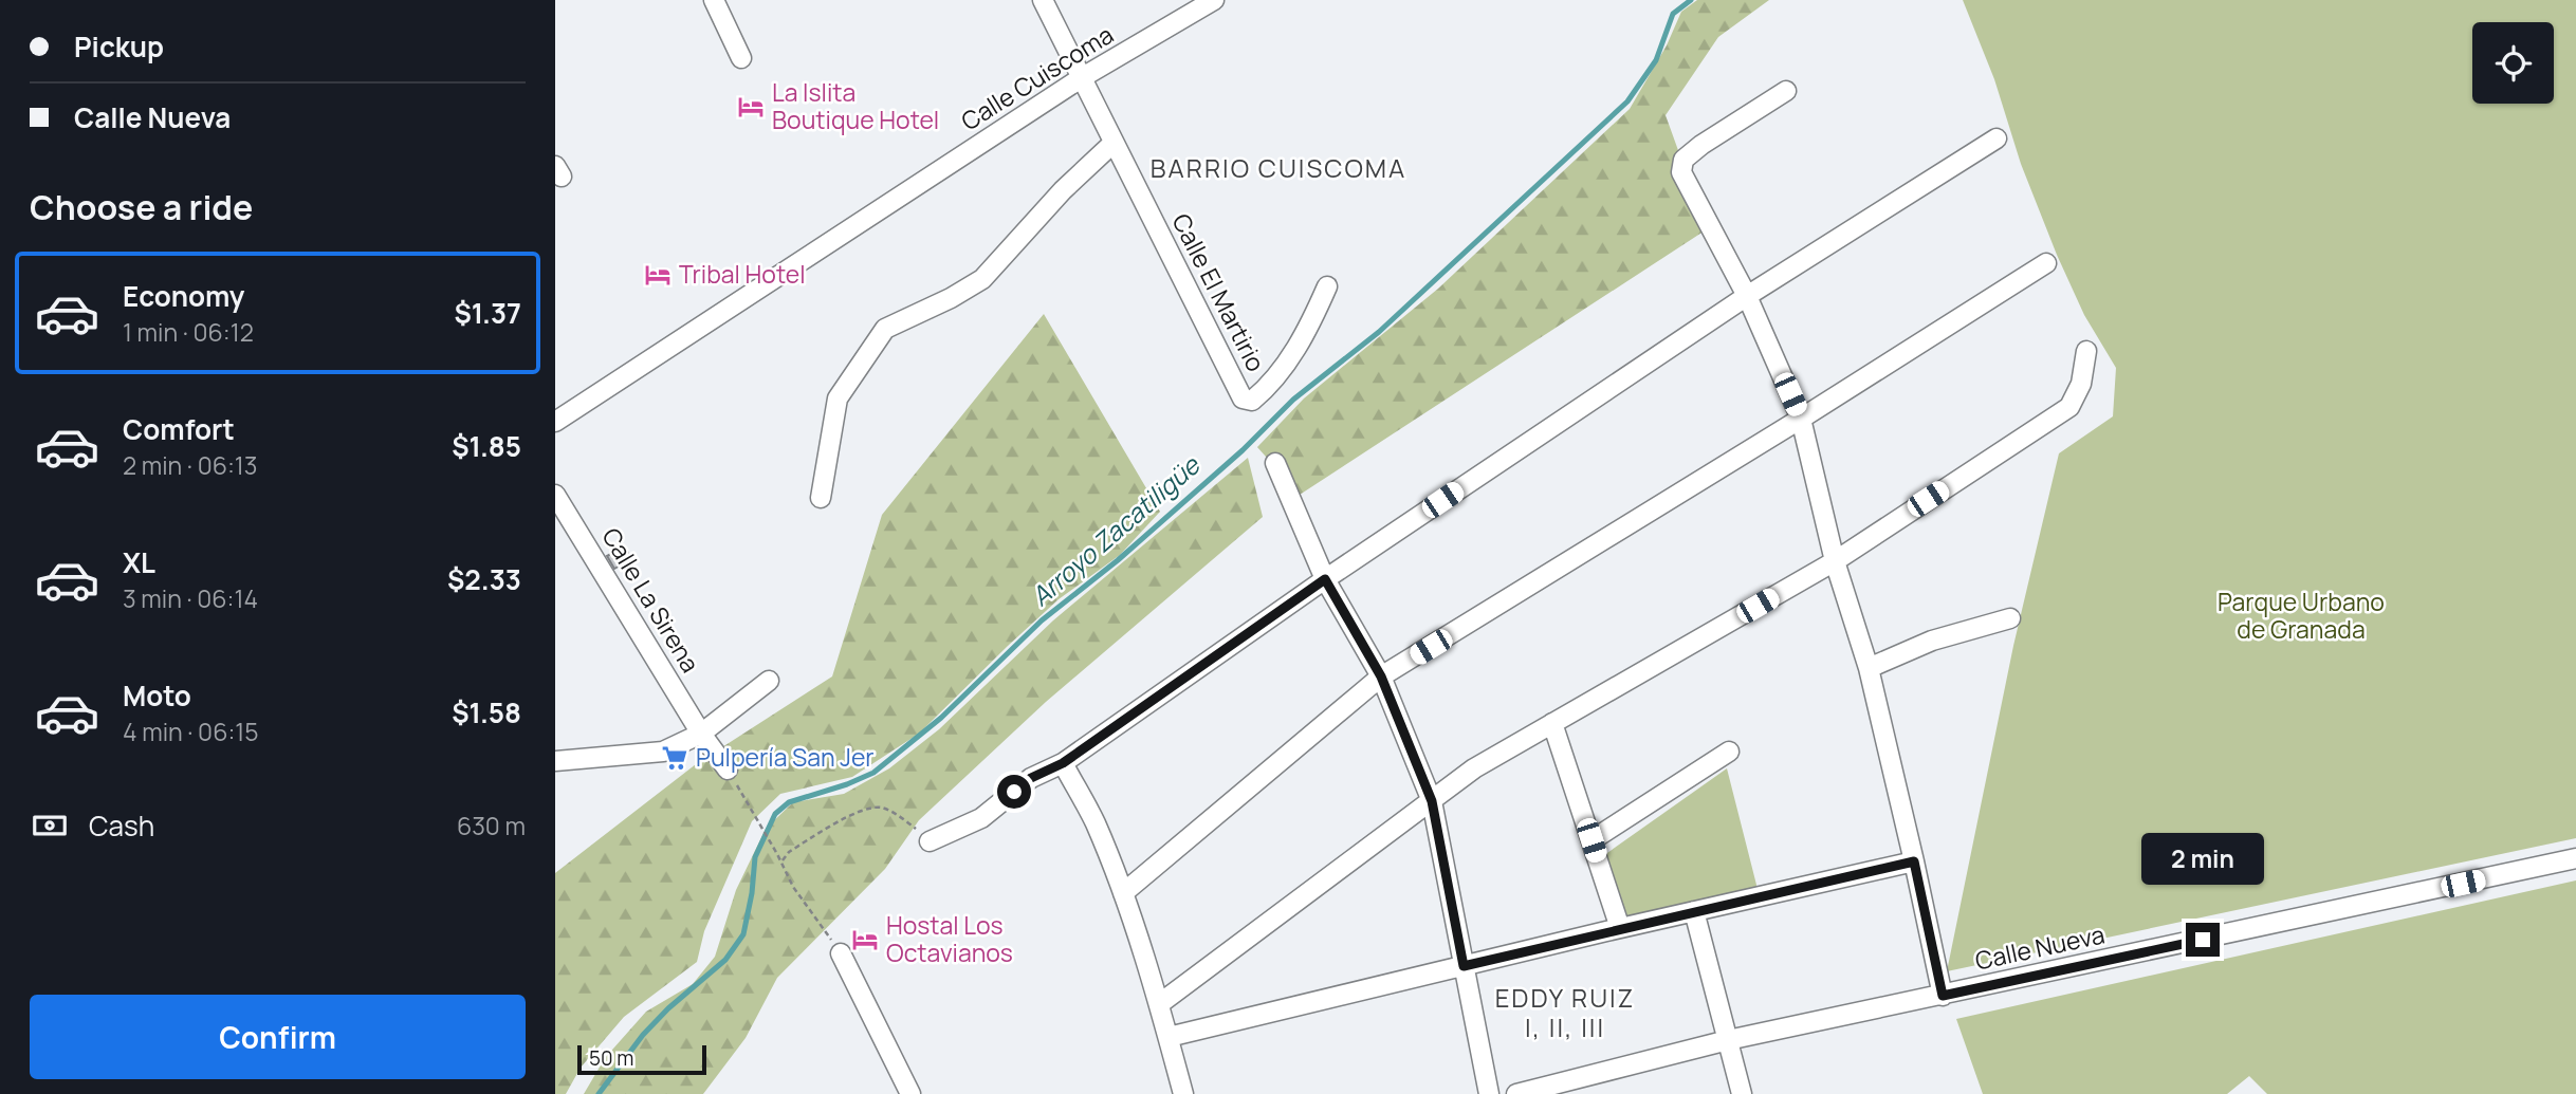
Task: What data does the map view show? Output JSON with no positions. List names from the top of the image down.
{
  "streets": {
    "street": [
      "Calle Cuiscoma",
      "Calle El Martirio",
      "Calle La Sirena",
      "Calle Nueva"
    ]
  },
  "crossings": [
    ["Calle Cuiscoma", "Calle El Martirio"]
  ],
  "districts": ["BARRIO CUISCOMA", "EDDY RUIZ I, II, III"],
  "water": ["Arroyo Zacatiligüe"],
  "parks": ["Parque Urbano de Granada"],
  "places": {
    "hotel": ["La Islita Boutique Hotel", "Tribal Hotel", "Hostal Los Octavianos"],
    "supermarket": ["Pulpería San Jer"]
  },
  "scale_bar": "50 m",
  "page": {
    "banner": ["Pickup", "Calle Nueva"],
    "heading": "Choose a ride",
    "list": [
      {
        "name": "Economy",
        "note": "1 min · 06:12",
        "value": "$1.37"
      },
      {
        "name": "Comfort",
        "note": "2 min · 06:13",
        "value": "$1.85"
      },
      {
        "name": "XL",
        "note": "3 min · 06:14",
        "value": "$2.33"
      },
      {
        "name": "Moto",
        "note": "4 min · 06:15",
        "value": "$1.58"
      }
    ],
    "pay": ["Cash", "630 m"],
    "bubble": "2 min",
    "buttons": "Confirm",
    "scale": "50 m"
  }
}
